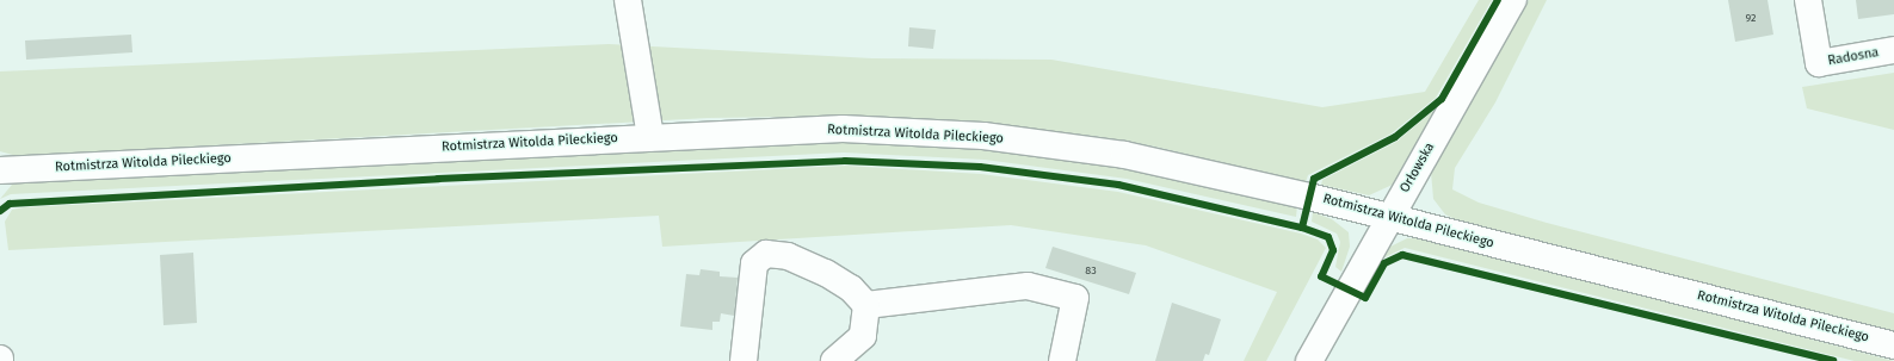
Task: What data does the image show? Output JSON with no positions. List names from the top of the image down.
{
  "streets": {
    "street": ["Radosna", "Rotmistrza Witolda Pileckiego", "Orłowska"]
  },
  "crossings": [
    ["Rotmistrza Witolda Pileckiego", "Orłowska"]
  ],
  "house_numbers": ["92", "83"]
}
